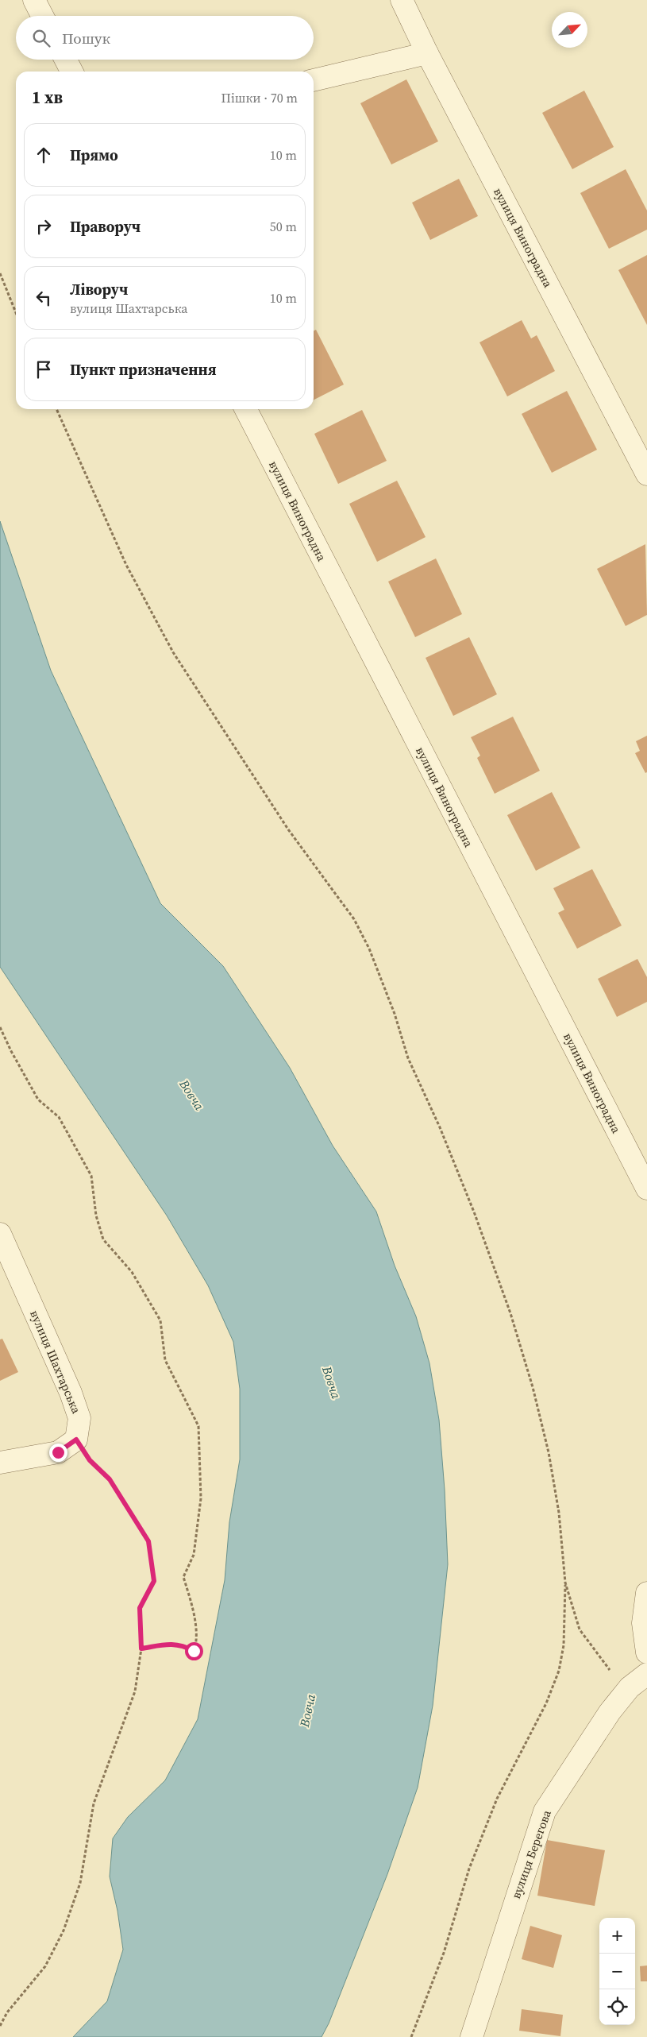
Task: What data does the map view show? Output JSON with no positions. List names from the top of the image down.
{
  "streets": {
    "street": ["вулиця Виноградна", "вулиця Шахтарська", "вулиця Берегова"]
  },
  "water": ["Вовча"],
  "north": "top right",
  "page": {
    "search": "Пошук",
    "heading": ["1 хв", "Пішки · 70 m"],
    "list": [
      ["Прямо", "10 m"],
      ["Праворуч", "50 m"],
      ["Ліворуч", "вулиця Шахтарська", "10 m"],
      "Пункт призначення"
    ],
    "map_buttons": ["+", "−"]
  }
}
